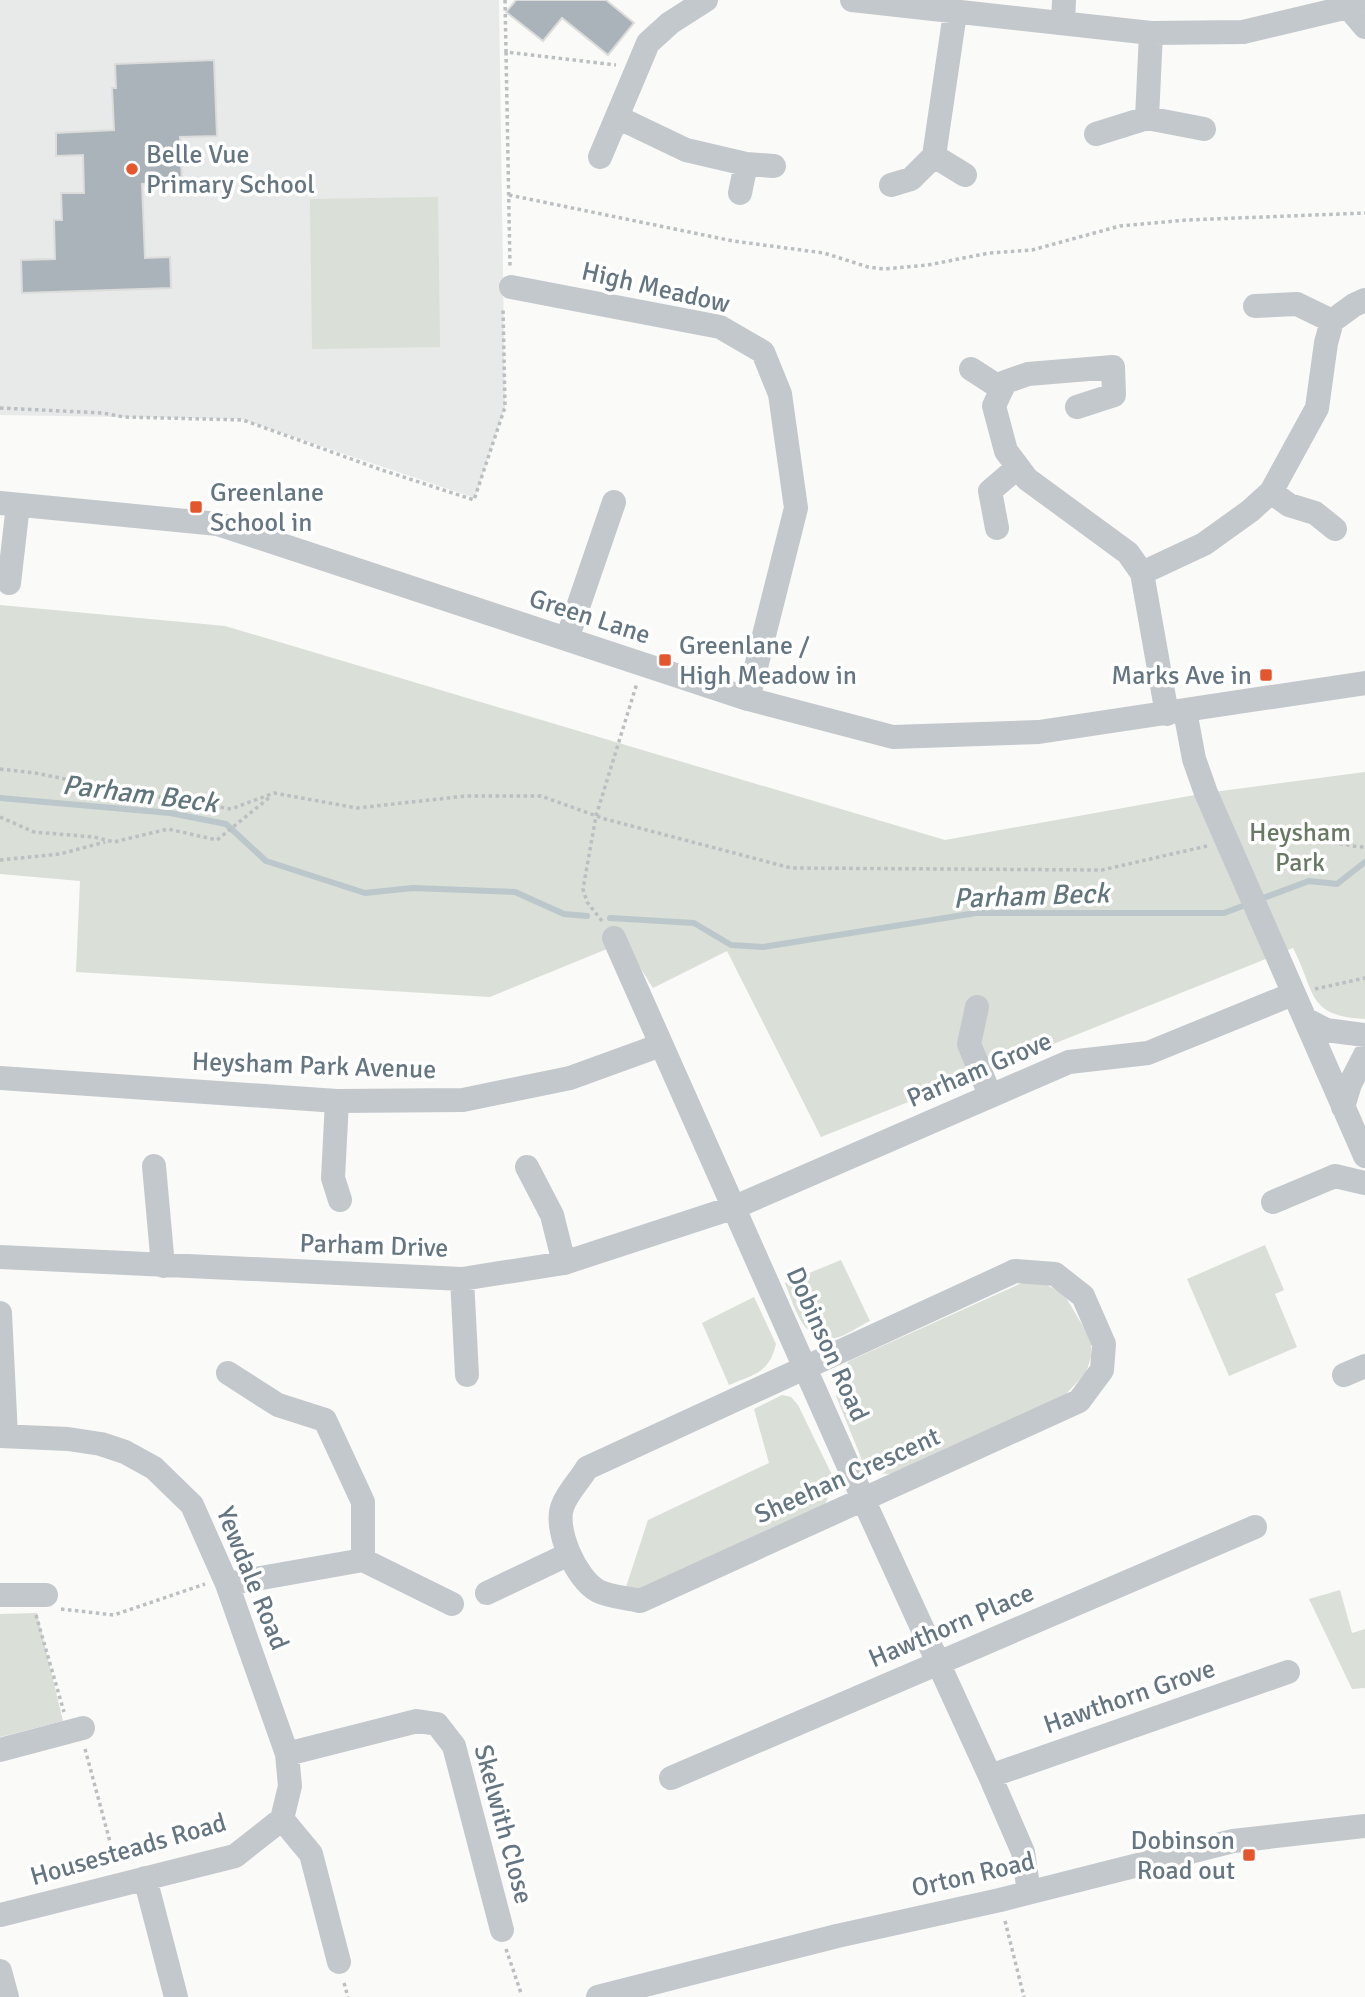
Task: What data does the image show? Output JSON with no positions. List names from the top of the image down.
{
  "streets": {
    "street": [
      "High Meadow",
      "Green Lane",
      "Heysham Park Avenue",
      "Parham Grove",
      "Parham Drive",
      "Dobinson Road",
      "Sheehan Crescent",
      "Yewdale Road",
      "Hawthorn Place",
      "Hawthorn Grove",
      "Skelwith Close",
      "Housesteads Road",
      "Orton Road"
    ]
  },
  "crossings": [
    ["High Meadow", "Green Lane"],
    ["Heysham Park Avenue", "Dobinson Road"],
    ["Parham Grove", "Parham Drive"],
    ["Parham Grove", "Dobinson Road"],
    ["Parham Drive", "Dobinson Road"],
    ["Dobinson Road", "Sheehan Crescent"],
    ["Dobinson Road", "Hawthorn Place"],
    ["Dobinson Road", "Hawthorn Grove"],
    ["Dobinson Road", "Orton Road"],
    ["Yewdale Road", "Skelwith Close"]
  ],
  "water": ["Parham Beck"],
  "parks": ["Heysham Park"],
  "places": {
    "other": ["Belle Vue Primary School"],
    "transit": [
      "Greenlane School in",
      "Greenlane / High Meadow in",
      "Marks Ave in",
      "Dobinson Road out"
    ]
  }
}
